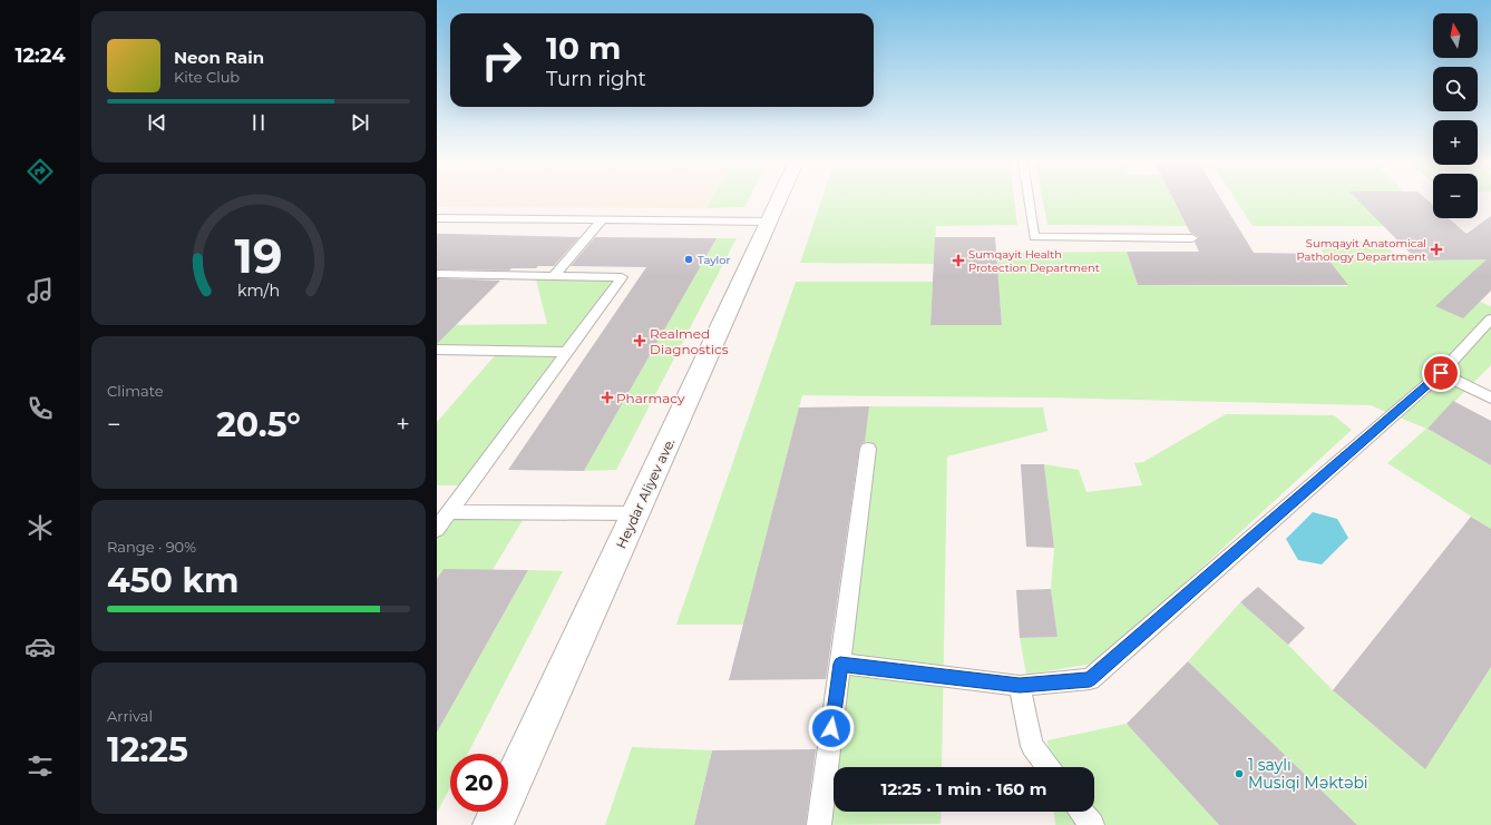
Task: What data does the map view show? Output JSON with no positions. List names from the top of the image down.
{
  "streets": {
    "main road": ["Heydar Aliyev ave."]
  },
  "places": {
    "health": [
      "Sumqayit Anatomical Pathology Department",
      "Sumqayit Health Protection Department",
      "Realmed Diagnostics",
      "Pharmacy"
    ],
    "other": ["Taylor", "1 saylı Musiqi Məktəbi"]
  },
  "north": "top",
  "page": {
    "tabs": "12:24",
    "map_buttons": ["+", "−"],
    "turn": ["10 m", "Turn right"],
    "song": ["Neon Rain", "Kite Club"],
    "tile": [
      "Climate",
      ["Range · 90%", "450 km"],
      ["Arrival", "12:25"]
    ],
    "heat": ["−", "20.5°", "+"],
    "limit": "20",
    "trip": "12:25 · 1 min · 160 m",
    "gauge": ["19", "km/h"]
  }
}
